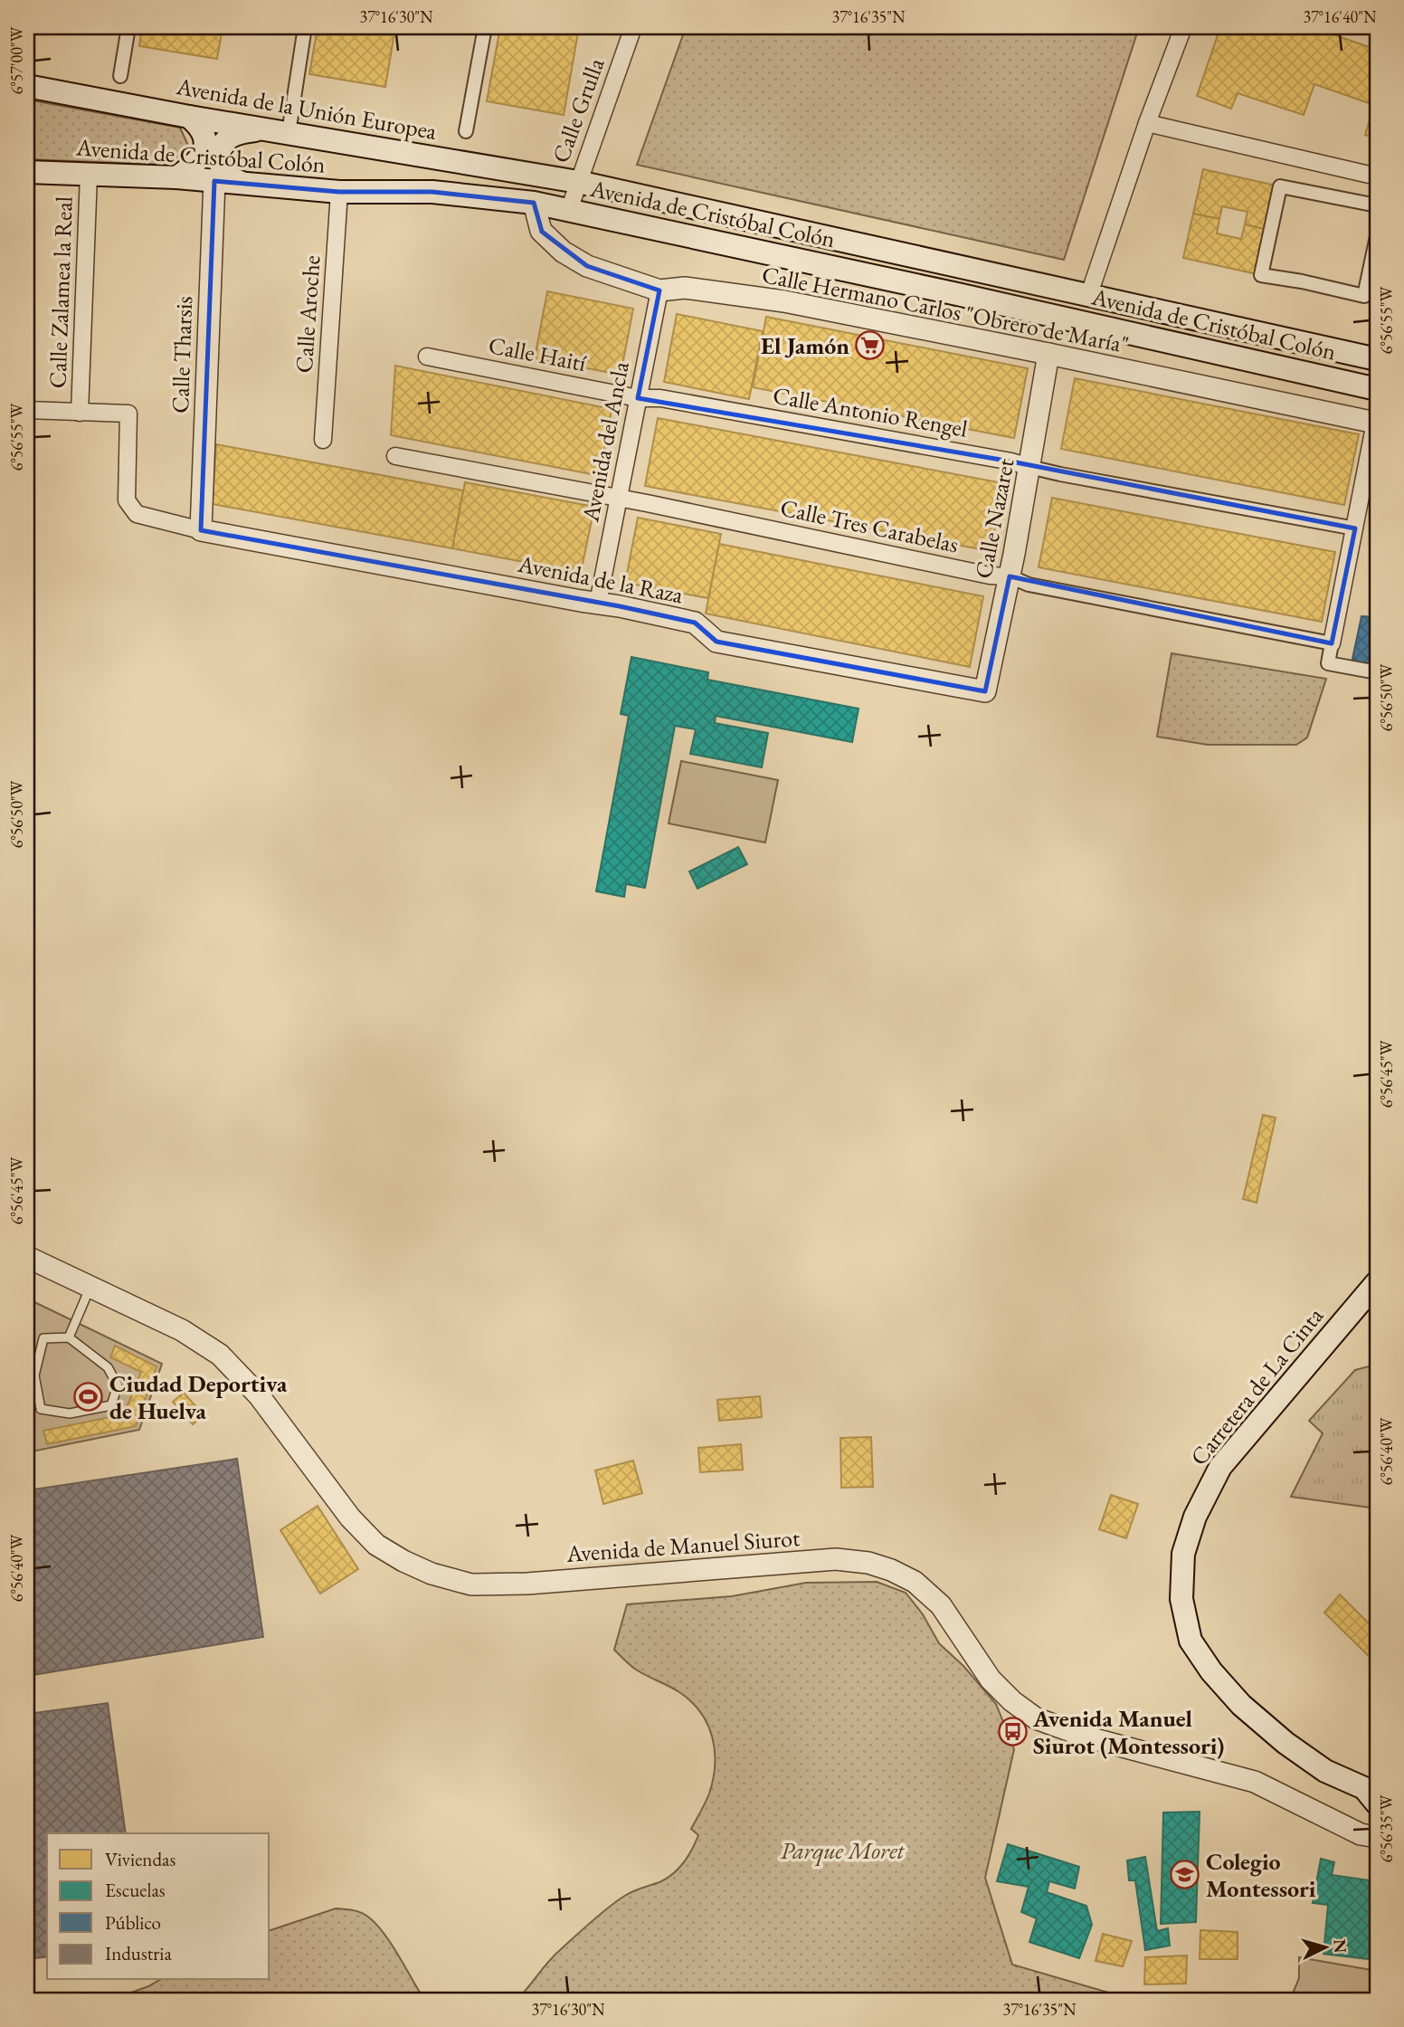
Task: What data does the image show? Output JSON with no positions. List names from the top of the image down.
{
  "streets": {
    "main road": ["Avenida de la Unión Europea", "Avenida de Cristóbal Colón", "Carretera de La Cinta"],
    "street": [
      "Calle Grulla",
      "Calle Zalamea la Real",
      "Calle Hermano Carlos \"Obrero de María\"",
      "Calle Aroche",
      "Calle Haití",
      "Calle Tharsis",
      "Calle Antonio Rengel",
      "Avenida del Ancla",
      "Calle Nazaret",
      "Calle Tres Carabelas",
      "Avenida de la Raza",
      "Avenida de Manuel Siurot"
    ]
  },
  "crossings": [
    ["Avenida de la Unión Europea", "Calle Grulla"],
    ["Avenida de la Unión Europea", "Avenida de Cristóbal Colón"],
    ["Calle Grulla", "Avenida de Cristóbal Colón"],
    ["Avenida de Cristóbal Colón", "Calle Zalamea la Real"],
    ["Avenida de Cristóbal Colón", "Calle Hermano Carlos \"Obrero de María\""],
    ["Avenida de Cristóbal Colón", "Calle Aroche"],
    ["Avenida de Cristóbal Colón", "Calle Tharsis"],
    ["Calle Hermano Carlos \"Obrero de María\"", "Avenida del Ancla"],
    ["Calle Hermano Carlos \"Obrero de María\"", "Calle Nazaret"],
    ["Calle Haití", "Calle Antonio Rengel"],
    ["Calle Haití", "Avenida del Ancla"],
    ["Calle Tharsis", "Avenida de la Raza"],
    ["Calle Antonio Rengel", "Avenida del Ancla"],
    ["Calle Antonio Rengel", "Calle Nazaret"],
    ["Avenida del Ancla", "Calle Tres Carabelas"],
    ["Avenida del Ancla", "Avenida de la Raza"],
    ["Calle Nazaret", "Calle Tres Carabelas"],
    ["Calle Nazaret", "Avenida de la Raza"]
  ],
  "parks": ["Parque Moret"],
  "places": {
    "supermarket": ["El Jamón"],
    "sports": ["Ciudad Deportiva de Huelva"],
    "bus stop": ["Avenida Manuel Siurot (Montessori)"],
    "school or university": ["Colegio Montessori"]
  },
  "legend": [
    "Viviendas",
    "Escuelas",
    "Público",
    "Industria"
  ],
  "north": "right",
  "coordinates": [
    "37°16'30\"N",
    "37°16'35\"N",
    "37°16'40\"N",
    "6°57'00\"W",
    "6°56'55\"W",
    "6°56'50\"W",
    "6°56'45\"W",
    "6°56'40\"W",
    "6°56'35\"W"
  ]
}
